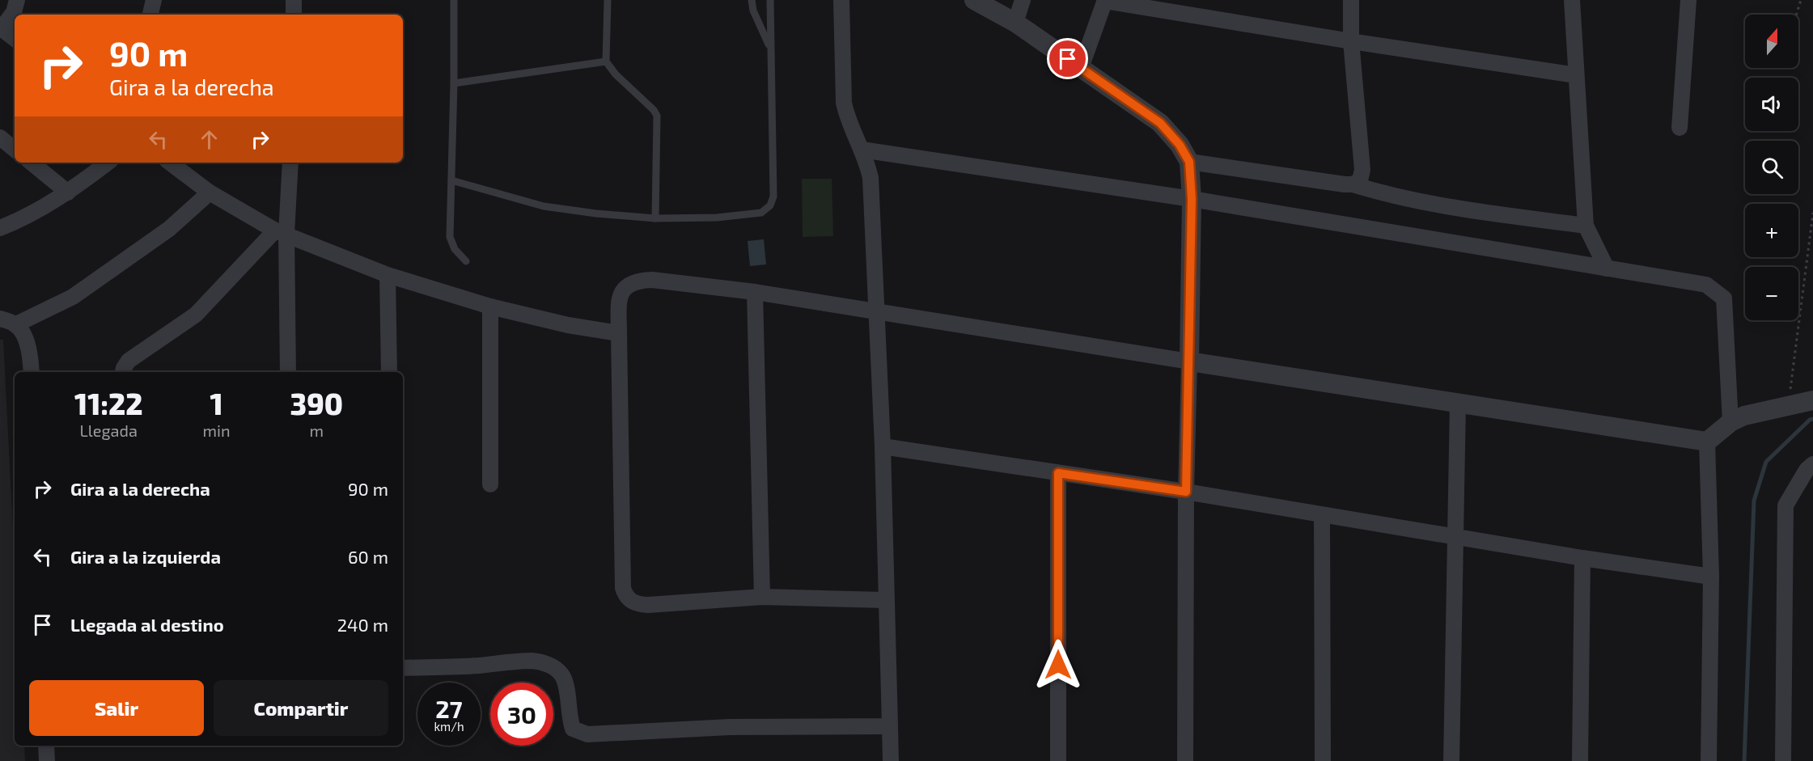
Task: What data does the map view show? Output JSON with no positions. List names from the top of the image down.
{
  "north": "top",
  "page": {
    "map_buttons": ["+", "−"],
    "turn": ["90 m", "Gira a la derecha"],
    "eta": [
      "11:22",
      "Llegada",
      "1",
      "min",
      "390",
      "m"
    ],
    "list": [
      {
        "name": "Gira a la derecha",
        "value": "90 m"
      },
      {
        "name": "Gira a la izquierda",
        "value": "60 m"
      },
      {
        "name": "Llegada al destino",
        "value": "240 m"
      }
    ],
    "buttons": ["Salir", "Compartir"],
    "speed": "27 km/h",
    "limit": "30"
  }
}
